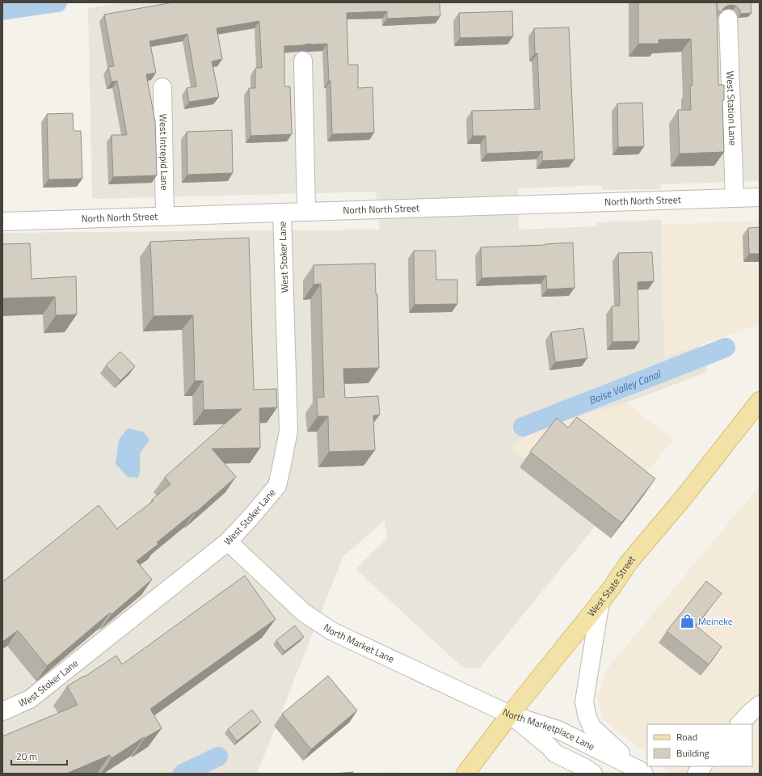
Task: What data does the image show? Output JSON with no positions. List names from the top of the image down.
{
  "streets": {
    "main road": ["West State Street"],
    "street": [
      "West Station Lane",
      "West Intrepid Lane",
      "North North Street",
      "West Stoker Lane",
      "North Market Lane",
      "North Marketplace Lane"
    ]
  },
  "crossings": [
    ["West Station Lane", "North North Street"],
    ["West Intrepid Lane", "North North Street"],
    ["North North Street", "West Stoker Lane"],
    ["West Stoker Lane", "North Market Lane"],
    ["West State Street", "North Market Lane"],
    ["West State Street", "North Marketplace Lane"],
    ["North Market Lane", "North Marketplace Lane"]
  ],
  "water": ["Boise Valley Canal"],
  "places": {
    "shop": ["Meineke"]
  },
  "legend": ["Road", "Building"],
  "scale_bar": "20 m"
}
